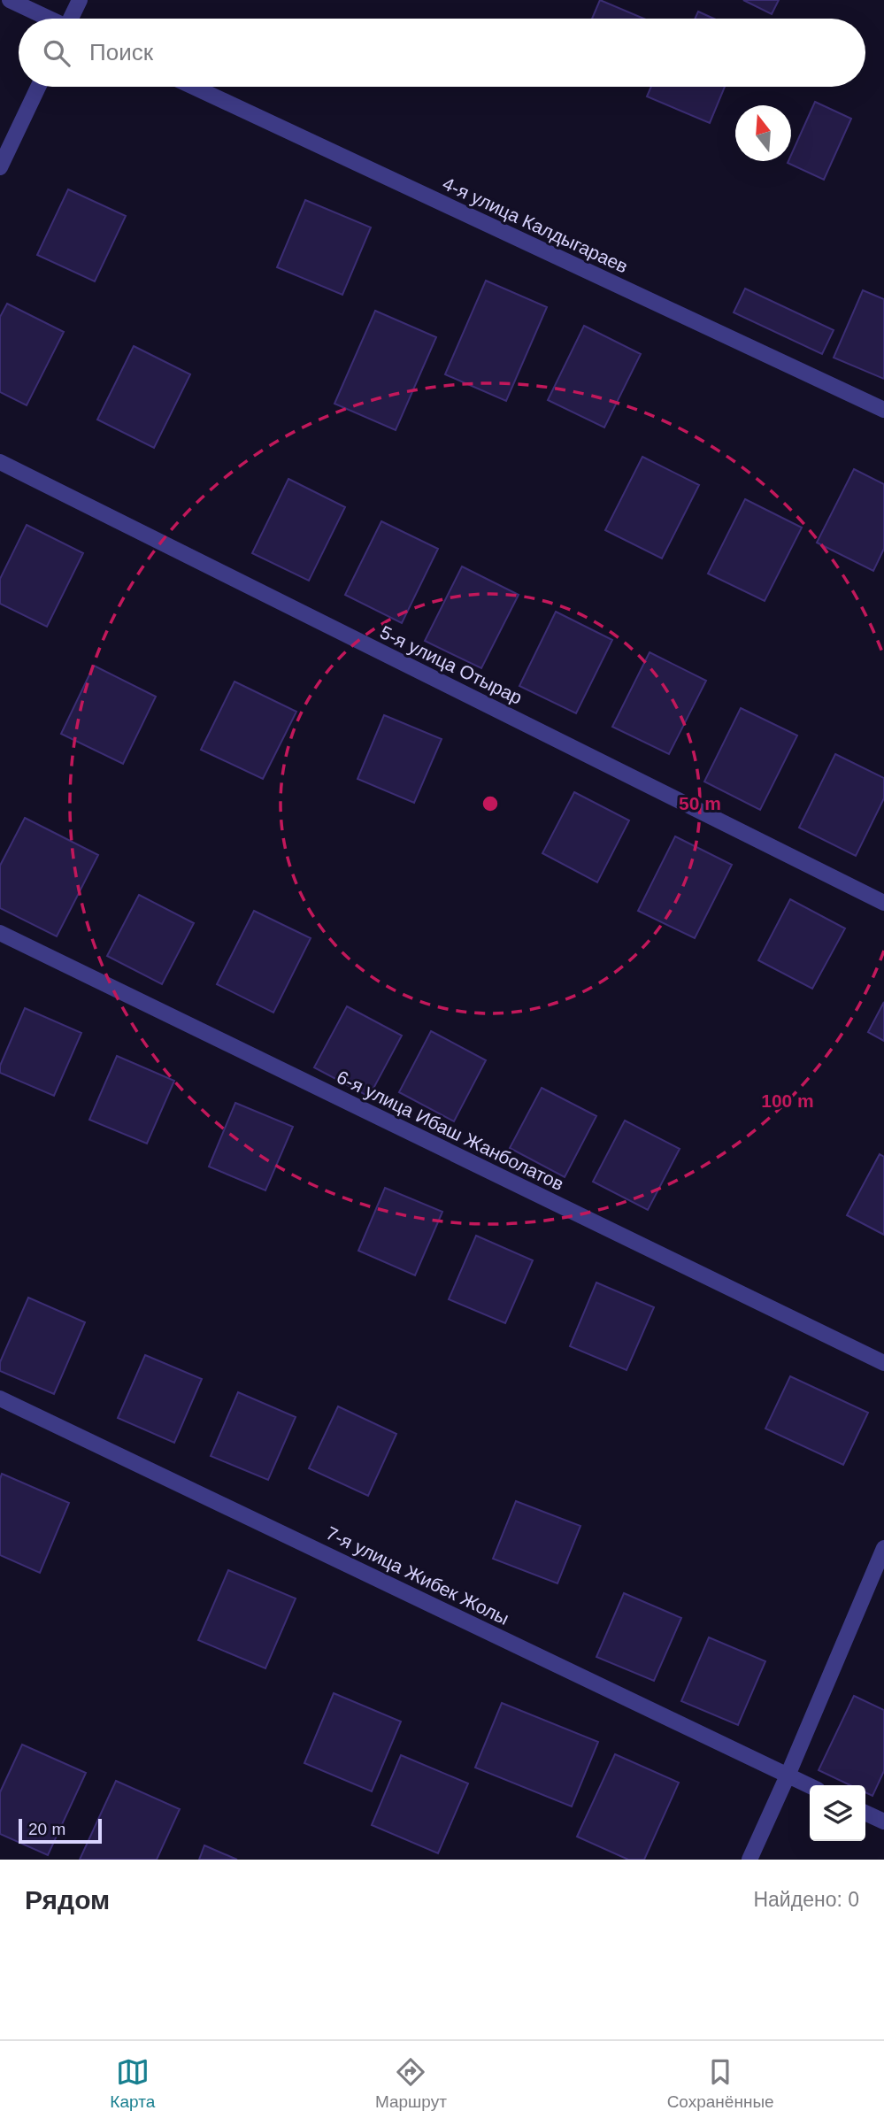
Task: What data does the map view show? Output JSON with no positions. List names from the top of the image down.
{
  "streets": {
    "street": [
      "4-я улица Калдыгараев",
      "5-я улица Отырар",
      "6-я улица Ибаш Жанболатов",
      "7-я улица Жибек Жолы"
    ]
  },
  "scale_bar": "20 m",
  "north": "top",
  "page": {
    "search": "Поиск",
    "scale": "20 m",
    "heading": ["Рядом", "Найдено: 0"],
    "nav": ["Карта", "Маршрут", "Сохранённые"]
  },
  "rings": ["50 m", "100 m"]
}
